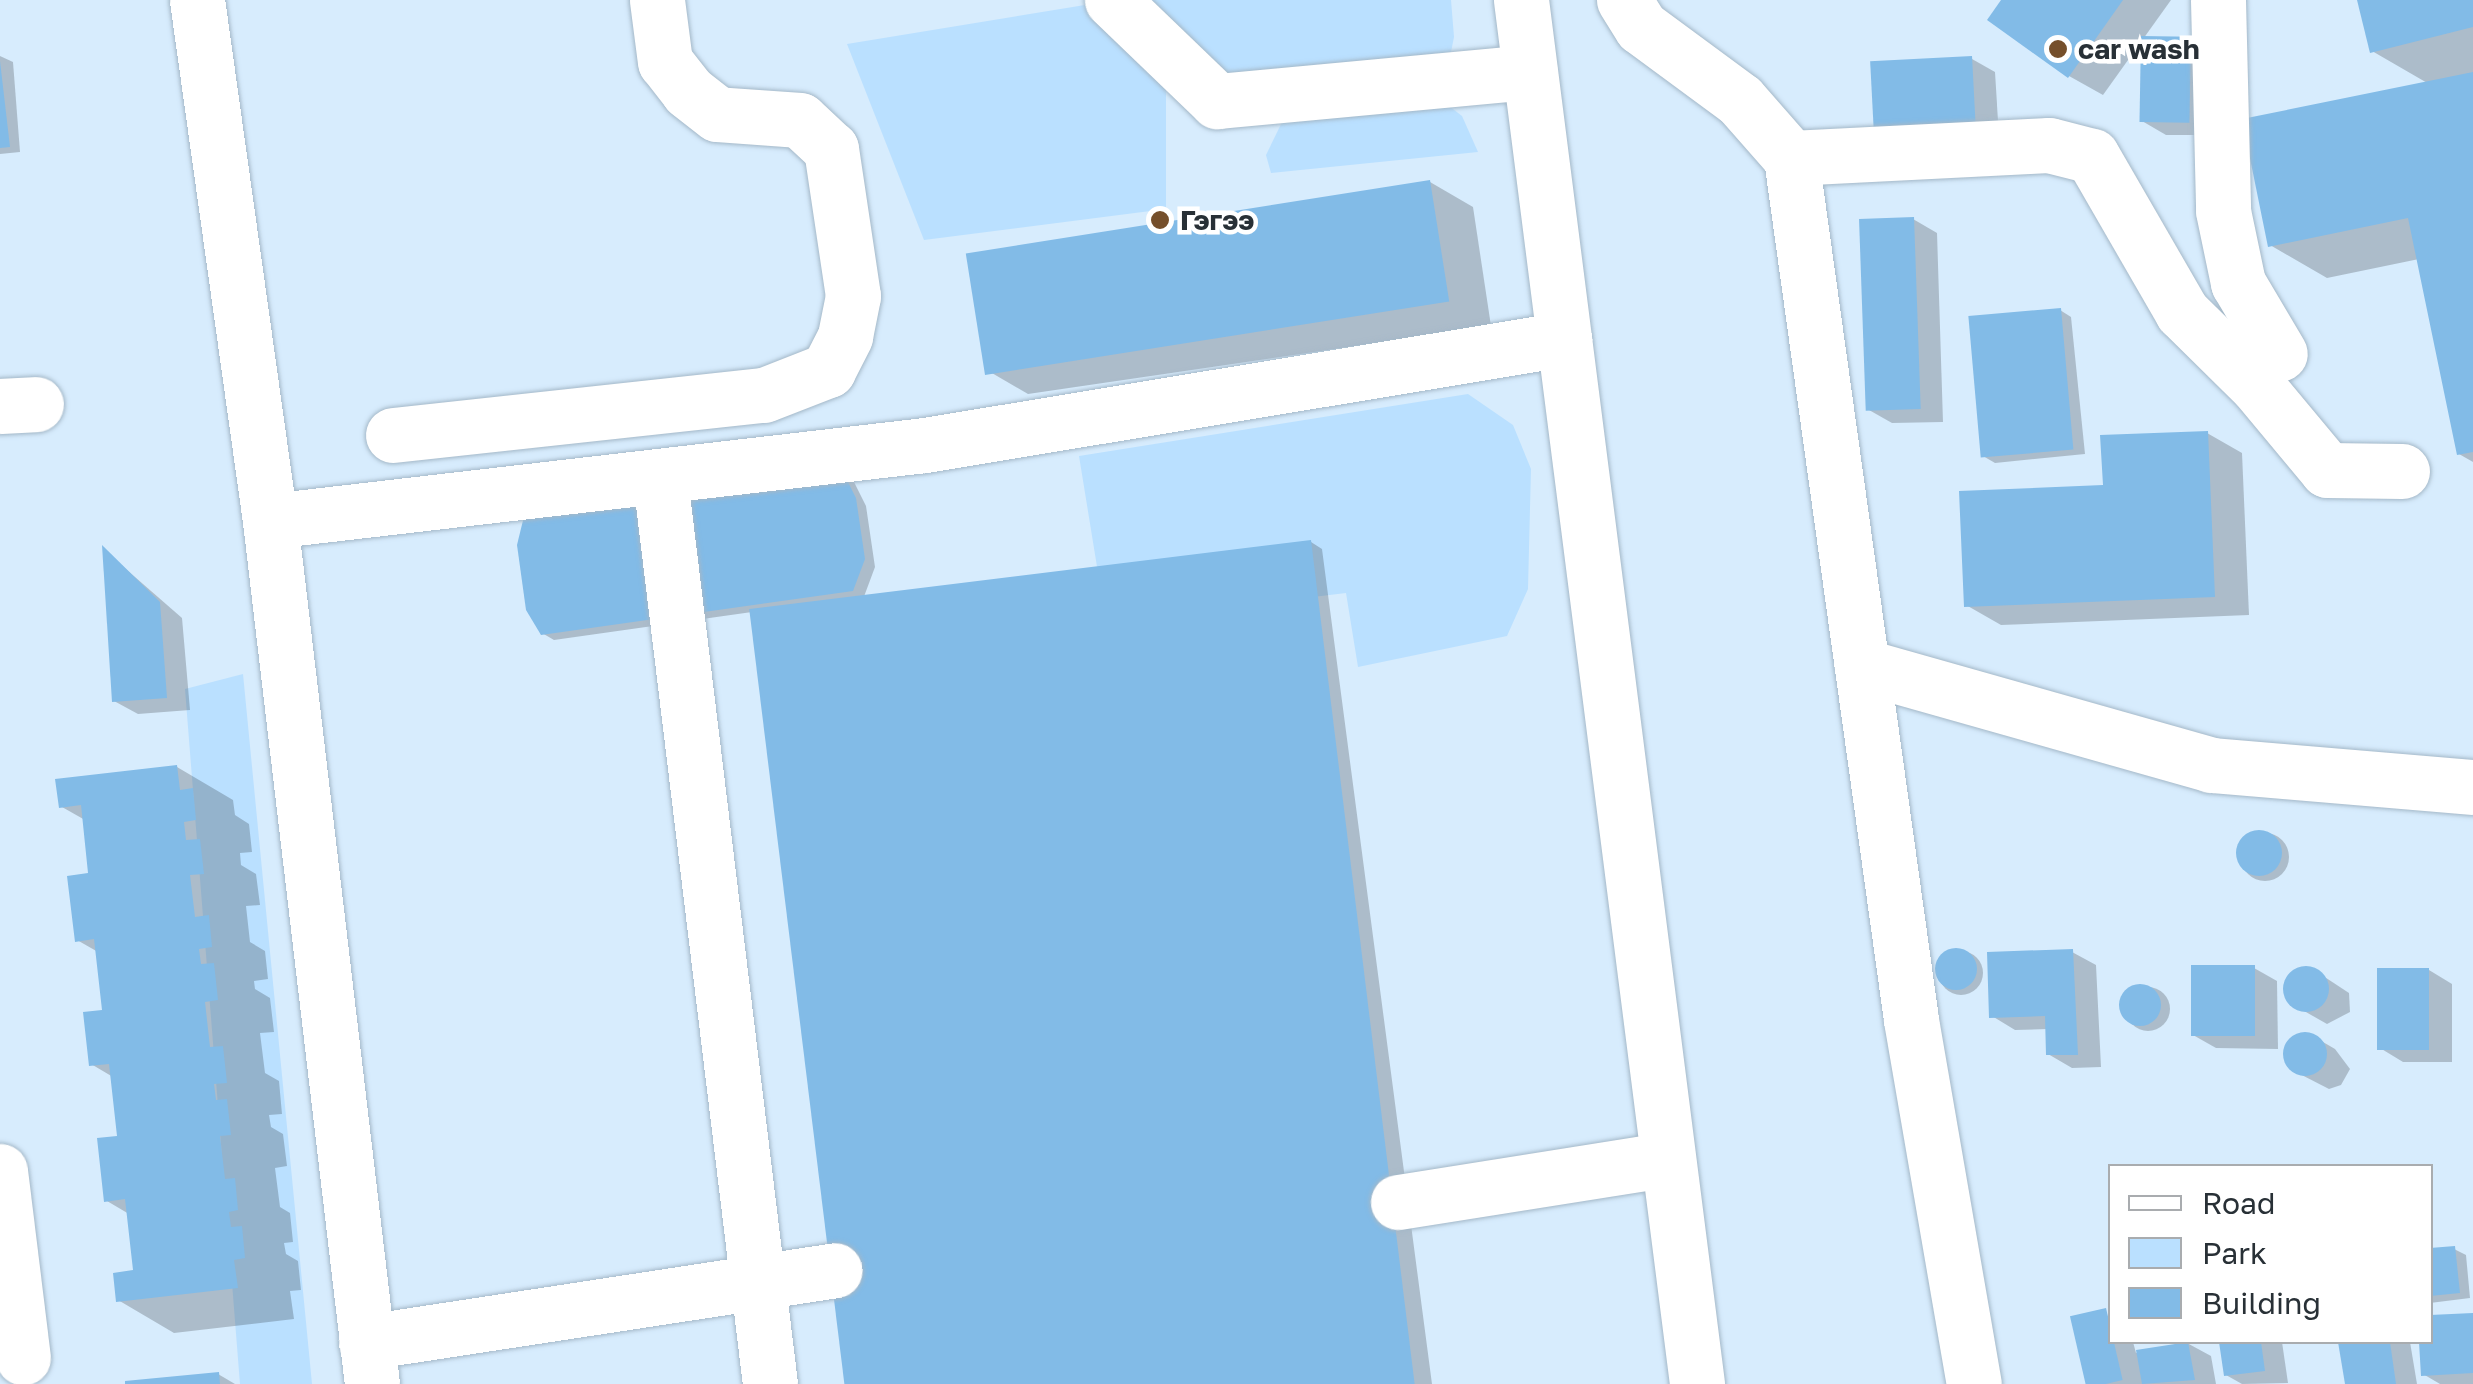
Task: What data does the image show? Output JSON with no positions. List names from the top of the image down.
{
  "places": ["car wash", "Гэгээ"],
  "legend": ["Road", "Park", "Building"]
}
